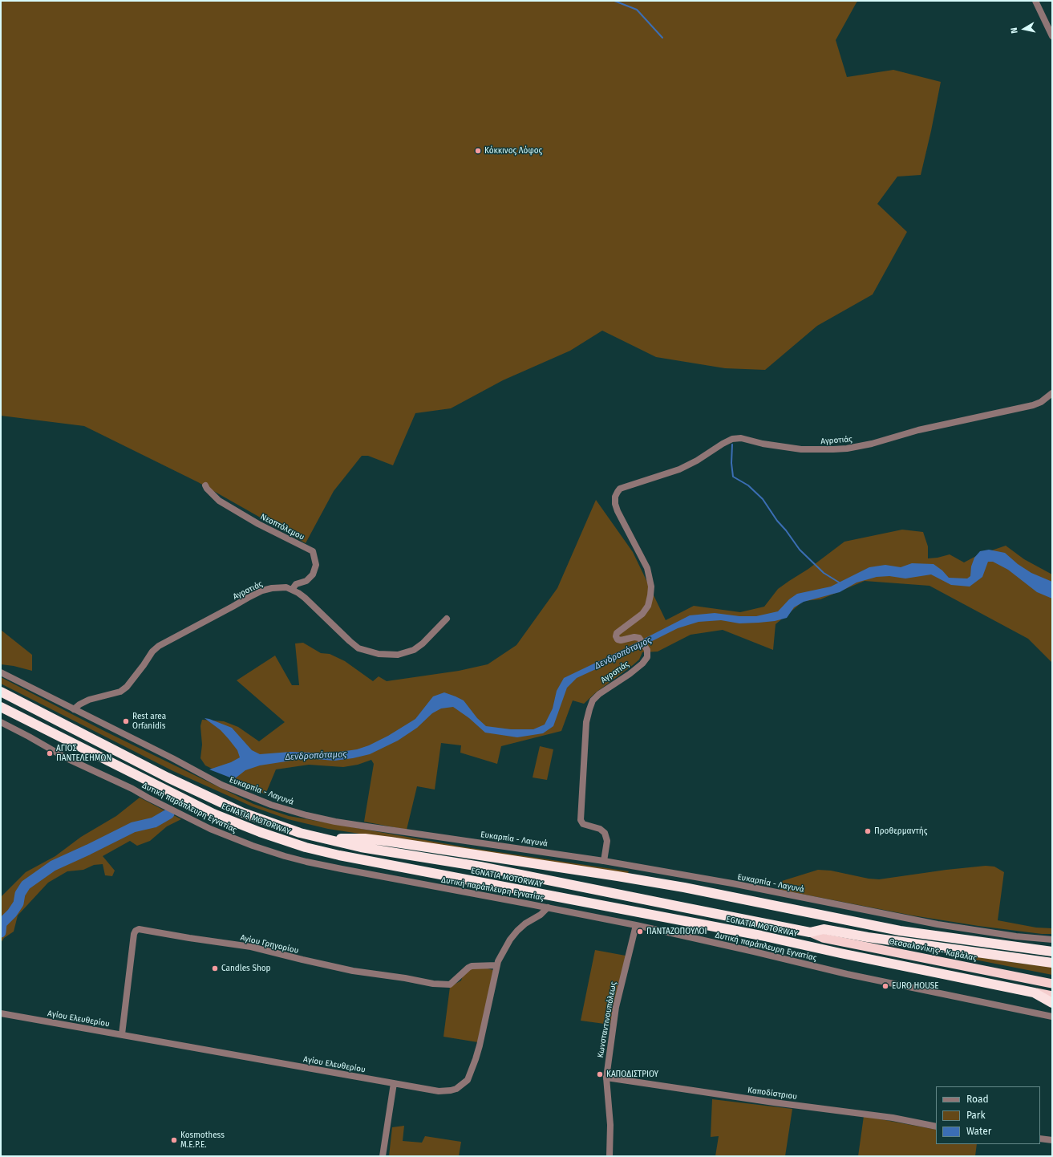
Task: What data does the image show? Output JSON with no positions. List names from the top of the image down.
{
  "streets": {
    "highway": ["EGNATIA MOTORWAY", "Θεσσαλονίκης - Καβάλας"],
    "street": [
      "Αγροτιάς",
      "Νεοπτόλεμου",
      "Ευκαρπία - Λαγυνά",
      "Δυτική παράπλευρη Εγνατίας",
      "Αγίου Γρηγορίου",
      "Αγίου Ελευθερίου",
      "Κωνσταντινουπόλεως",
      "Καποδίστριου"
    ]
  },
  "crossings": [
    ["Αγροτιάς", "Νεοπτόλεμου"],
    ["Αγροτιάς", "Ευκαρπία - Λαγυνά"],
    ["Δυτική παράπλευρη Εγνατίας", "Αγίου Ελευθερίου"],
    ["Δυτική παράπλευρη Εγνατίας", "Κωνσταντινουπόλεως"],
    ["EGNATIA MOTORWAY", "Θεσσαλονίκης - Καβάλας"],
    ["Αγίου Γρηγορίου", "Αγίου Ελευθερίου"],
    ["Κωνσταντινουπόλεως", "Καποδίστριου"]
  ],
  "water": ["Δενδροπόταμος"],
  "places": [
    "Κόκκινος Λόφος",
    "Rest area Orfanidis",
    "ΑΓΙΟΣ ΠΑΝΤΕΛΕΗΜΩΝ",
    "Προθερμαντής",
    "ΠΑΝΤΑΖΟΠΟΥΛΟΙ",
    "Candles Shop",
    "EURO HOUSE",
    "ΚΑΠΟΔΙΣΤΡΙΟΥ",
    "Kosmothess M.E.P.E."
  ],
  "legend": ["Road", "Park", "Water"],
  "north": "left"
}
